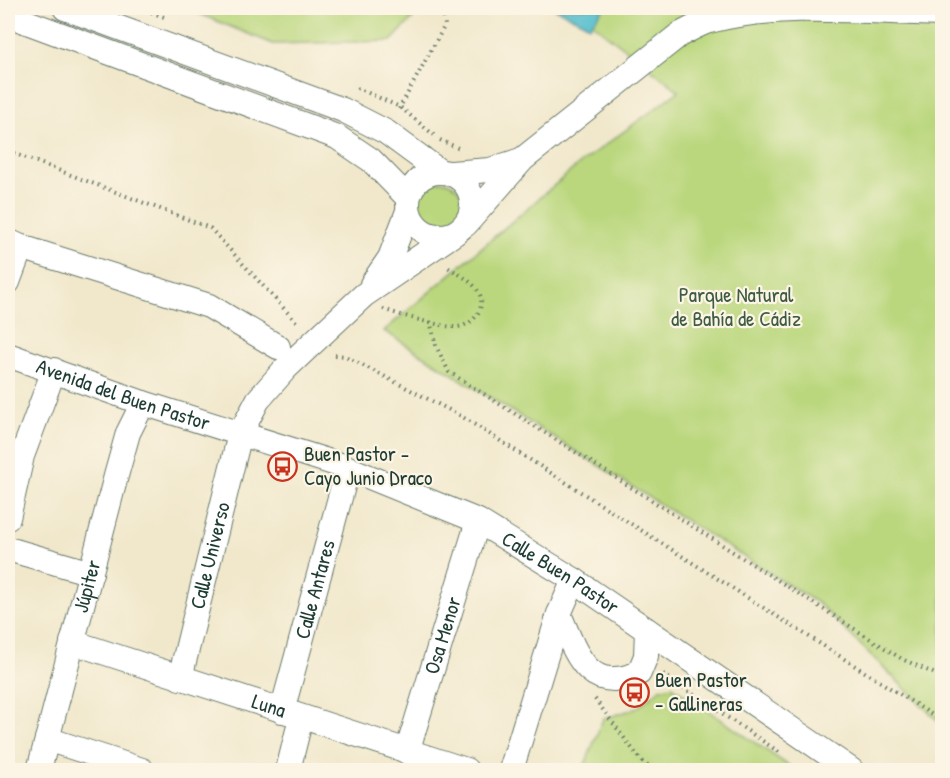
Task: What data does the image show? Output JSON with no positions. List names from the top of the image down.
{
  "streets": {
    "street": [
      "Avenida del Buen Pastor",
      "Calle Universo",
      "Calle Buen Pastor",
      "Júpiter",
      "Calle Antares",
      "Osa Menor",
      "Luna"
    ]
  },
  "crossings": [
    ["Avenida del Buen Pastor", "Calle Universo"],
    ["Avenida del Buen Pastor", "Calle Buen Pastor"],
    ["Avenida del Buen Pastor", "Júpiter"],
    ["Calle Universo", "Calle Buen Pastor"],
    ["Calle Universo", "Luna"],
    ["Calle Buen Pastor", "Calle Antares"],
    ["Calle Buen Pastor", "Osa Menor"],
    ["Júpiter", "Luna"],
    ["Calle Antares", "Luna"],
    ["Osa Menor", "Luna"]
  ],
  "parks": ["Parque Natural de Bahía de Cádiz"],
  "places": {
    "bus stop": ["Buen Pastor - Cayo Junio Draco", "Buen Pastor - Gallineras"]
  }
}
